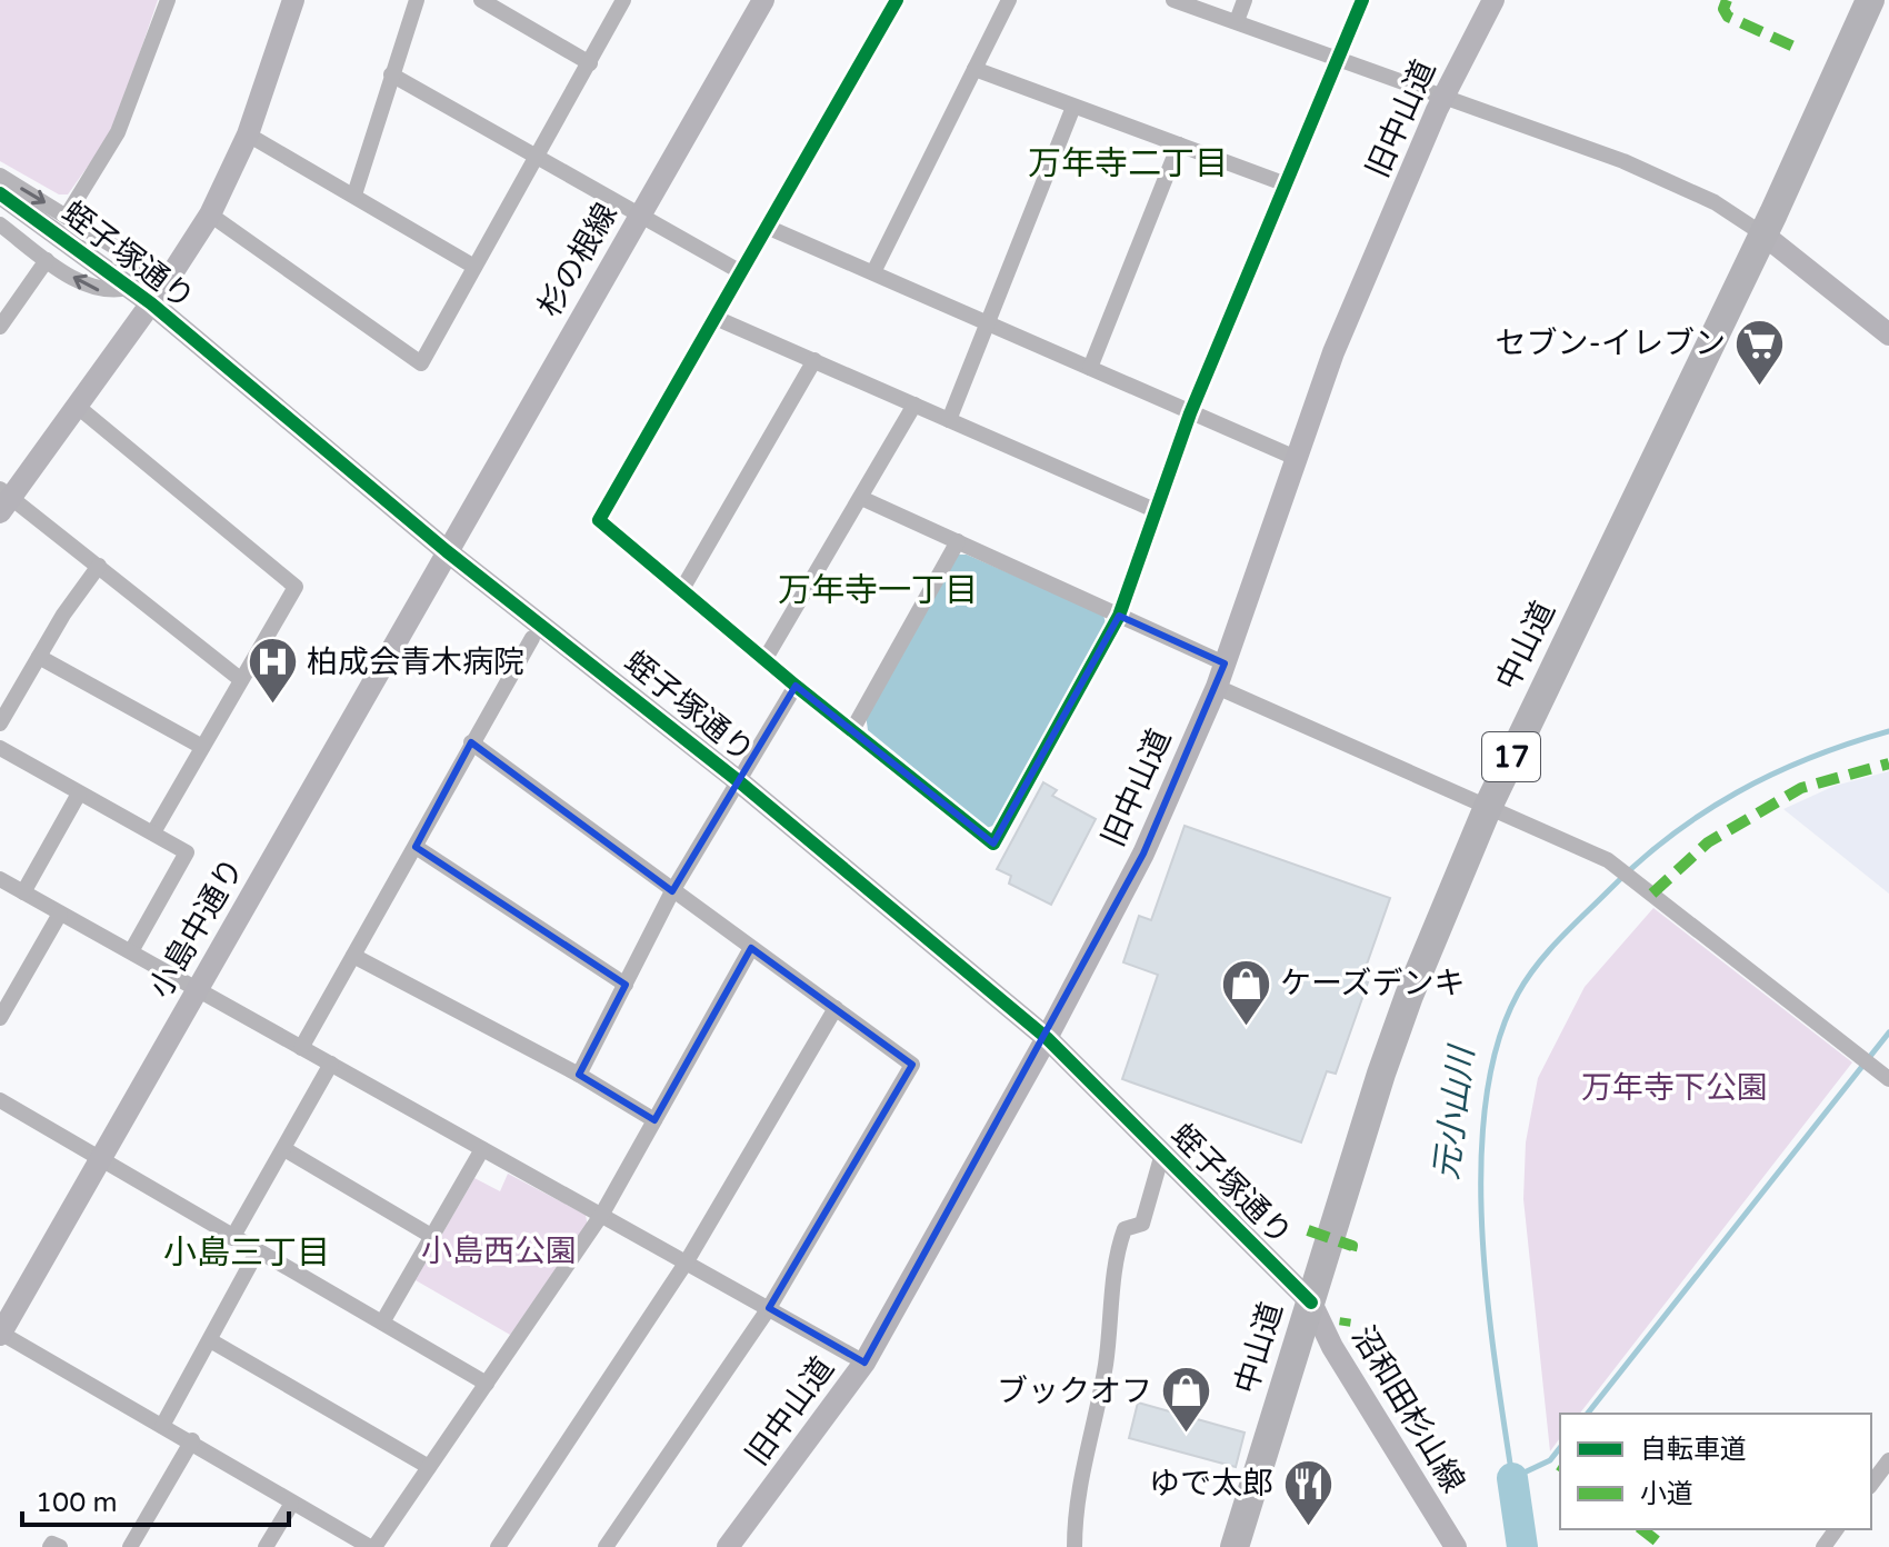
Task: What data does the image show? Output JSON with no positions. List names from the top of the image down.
{
  "streets": {
    "highway": ["中山道", "17"],
    "street": [
      "旧中山道",
      "蛭子塚通り",
      "杉の根線",
      "小島中通り",
      "沼和田杉山線"
    ]
  },
  "crossings": [
    ["旧中山道", "蛭子塚通り"],
    ["蛭子塚通り", "杉の根線"],
    ["蛭子塚通り", "中山道"],
    ["蛭子塚通り", "小島中通り"],
    ["蛭子塚通り", "沼和田杉山線"],
    ["杉の根線", "小島中通り"],
    ["中山道", "沼和田杉山線"]
  ],
  "districts": ["万年寺二丁目", "万年寺一丁目", "小島三丁目"],
  "water": ["元小山川"],
  "parks": ["万年寺下公園", "小島西公園"],
  "places": {
    "supermarket": ["セブン-イレブン"],
    "hospital": ["柏成会青木病院"],
    "shop": ["ケーズデンキ", "ブックオフ"],
    "restaurant": ["ゆで太郎"]
  },
  "legend": ["自転車道", "小道"],
  "scale_bar": "100 m"
}
